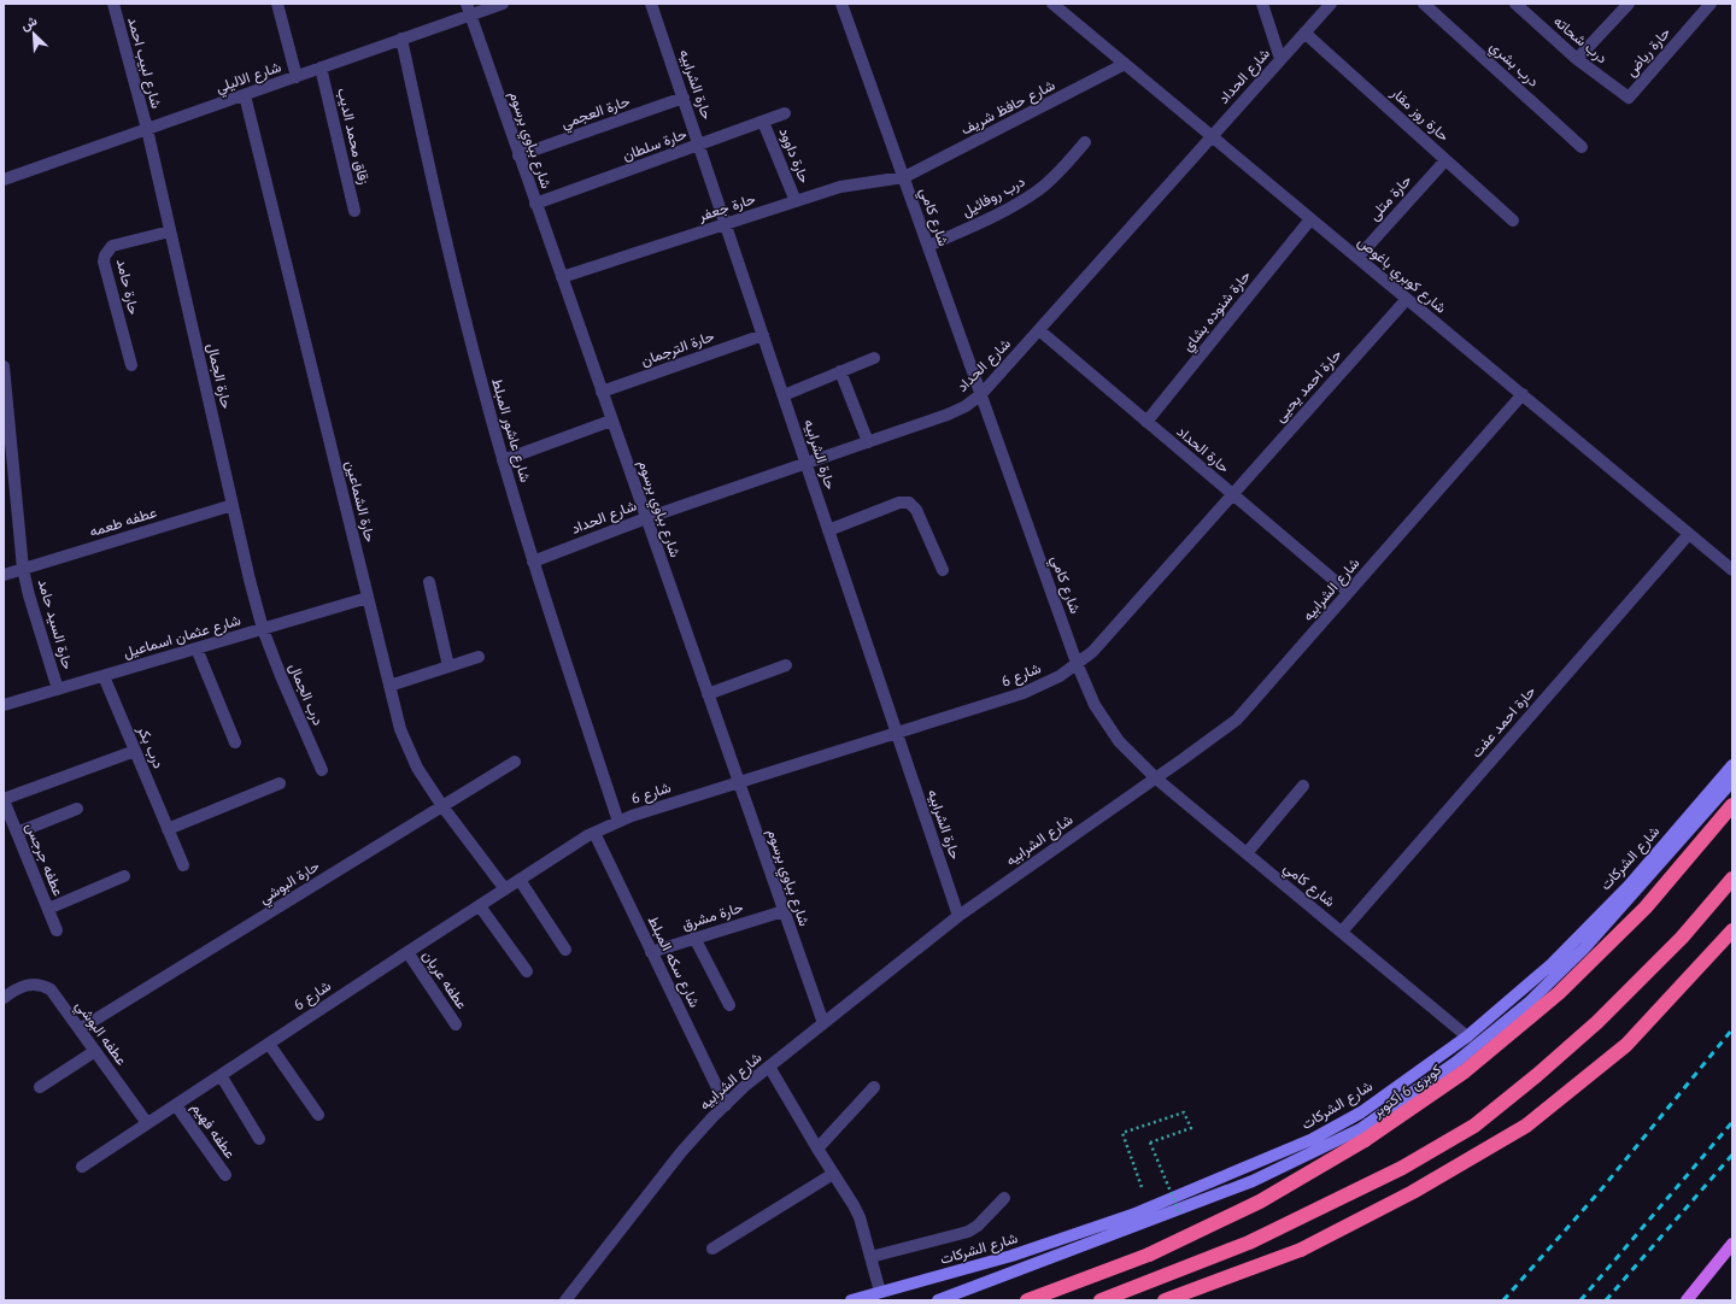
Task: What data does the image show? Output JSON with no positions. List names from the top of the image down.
{
  "streets": {
    "highway": ["كوبرى 6 أكتوبر"],
    "main road": ["شارع الشركات"],
    "street": [
      "درب شحاته",
      "حارة رياض",
      "شارع لبيب احمد",
      "درب بشري",
      "شارع الحداد",
      "شارع الاليلي",
      "حارة الشرابيه",
      "شارع حافظ شريف",
      "حارة العجمي",
      "حارة روز مقار",
      "زقاق محمد الديب",
      "شارع بباوي برسوم",
      "حارة سلطان",
      "حارة داوود",
      "درب روفائيل",
      "حارة متلى",
      "حارة جعفر",
      "شارع كامي",
      "شارع كوبري باغوص",
      "حارة حامد",
      "حارة شنوده بشاي",
      "حارة الترجمان",
      "حارة الجمال",
      "حارة احمد يحيى",
      "شارع عاشور المبلط",
      "حارة الحداد",
      "حارة الشماعين",
      "عطفه طعمه",
      "شارع الشرابيه",
      "حارة السيد حامد",
      "شارع عثمان اسماعيل",
      "شارع 6",
      "درب الجمال",
      "حارة احمد عفت",
      "درب بكر",
      "عطفه جرجس",
      "حارة البوشي",
      "حارة مشرق",
      "شارع سكه المبلط",
      "عطفه عريان",
      "عطفه البوشي",
      "عطفه فهيم"
    ]
  },
  "crossings": [
    ["درب شحاته", "حارة رياض"],
    ["شارع لبيب احمد", "شارع الاليلي"],
    ["شارع لبيب احمد", "حارة الجمال"],
    ["شارع الحداد", "حارة الشرابيه"],
    ["شارع الحداد", "حارة روز مقار"],
    ["شارع الحداد", "شارع بباوي برسوم"],
    ["شارع الحداد", "شارع كامي"],
    ["شارع الحداد", "شارع كوبري باغوص"],
    ["شارع الحداد", "شارع عاشور المبلط"],
    ["شارع الحداد", "حارة الحداد"],
    ["شارع الاليلي", "زقاق محمد الديب"],
    ["شارع الاليلي", "شارع بباوي برسوم"],
    ["شارع الاليلي", "حارة الجمال"],
    ["شارع الاليلي", "شارع عاشور المبلط"],
    ["شارع الاليلي", "حارة الشماعين"],
    ["حارة الشرابيه", "حارة العجمي"],
    ["حارة الشرابيه", "حارة سلطان"],
    ["حارة الشرابيه", "حارة جعفر"],
    ["حارة الشرابيه", "حارة الترجمان"],
    ["حارة الشرابيه", "شارع الشرابيه"],
    ["حارة الشرابيه", "شارع 6"],
    ["شارع حافظ شريف", "حارة جعفر"],
    ["شارع حافظ شريف", "شارع كامي"],
    ["شارع حافظ شريف", "شارع كوبري باغوص"],
    ["حارة العجمي", "شارع بباوي برسوم"],
    ["حارة روز مقار", "حارة متلى"],
    ["شارع بباوي برسوم", "حارة سلطان"],
    ["شارع بباوي برسوم", "حارة جعفر"],
    ["شارع بباوي برسوم", "حارة الترجمان"],
    ["شارع بباوي برسوم", "شارع الشرابيه"],
    ["شارع بباوي برسوم", "شارع 6"],
    ["شارع بباوي برسوم", "حارة مشرق"],
    ["حارة سلطان", "حارة داوود"],
    ["حارة داوود", "حارة جعفر"],
    ["درب روفائيل", "شارع كامي"],
    ["حارة متلى", "شارع كوبري باغوص"],
    ["حارة جعفر", "شارع كامي"],
    ["شارع كامي", "شارع الشرابيه"],
    ["شارع كامي", "شارع 6"],
    ["شارع كامي", "حارة احمد عفت"],
    ["شارع كامي", "شارع الشركات"],
    ["شارع كوبري باغوص", "حارة شنوده بشاي"],
    ["شارع كوبري باغوص", "حارة احمد يحيى"],
    ["شارع كوبري باغوص", "شارع الشرابيه"],
    ["شارع كوبري باغوص", "حارة احمد عفت"],
    ["حارة حامد", "حارة الجمال"],
    ["حارة شنوده بشاي", "حارة الحداد"],
    ["حارة الجمال", "عطفه طعمه"],
    ["حارة الجمال", "شارع عثمان اسماعيل"],
    ["حارة الجمال", "درب الجمال"],
    ["حارة احمد يحيى", "حارة الحداد"],
    ["حارة احمد يحيى", "شارع 6"],
    ["شارع عاشور المبلط", "شارع 6"],
    ["حارة الحداد", "شارع الشرابيه"],
    ["حارة الحداد", "شارع 6"],
    ["حارة الشماعين", "شارع عثمان اسماعيل"],
    ["حارة الشماعين", "شارع 6"],
    ["حارة الشماعين", "حارة البوشي"],
    ["عطفه طعمه", "حارة السيد حامد"],
    ["شارع الشرابيه", "شارع سكه المبلط"],
    ["حارة السيد حامد", "شارع عثمان اسماعيل"],
    ["شارع عثمان اسماعيل", "درب الجمال"],
    ["شارع عثمان اسماعيل", "درب بكر"],
    ["شارع 6", "شارع سكه المبلط"],
    ["شارع 6", "عطفه عريان"],
    ["شارع 6", "عطفه البوشي"],
    ["شارع 6", "عطفه فهيم"],
    ["حارة البوشي", "عطفه البوشي"],
    ["حارة مشرق", "شارع سكه المبلط"]
  ],
  "north": "top left"
}
